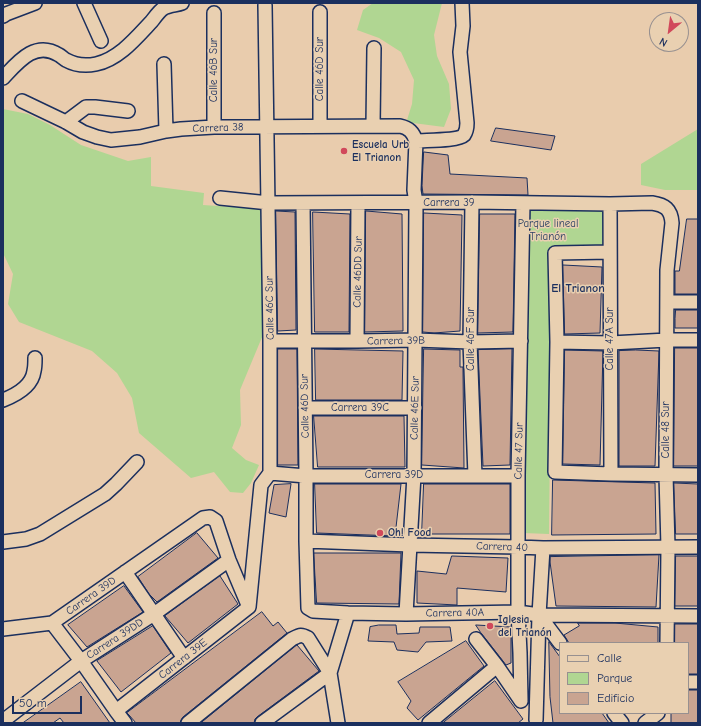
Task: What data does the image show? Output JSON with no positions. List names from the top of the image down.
{
  "streets": {
    "street": [
      "Calle 46D Sur",
      "Calle 46B Sur",
      "Carrera 38",
      "Carrera 39",
      "Calle 46DD Sur",
      "Calle 46C Sur",
      "Calle 46F Sur",
      "Calle 47A Sur",
      "Carrera 39B",
      "Carrera 39C",
      "Calle 46E Sur",
      "Calle 48 Sur",
      "Calle 47 Sur",
      "Carrera 39D",
      "Carrera 40",
      "Carrera 40A",
      "Carrera 39DD",
      "Carrera 39E"
    ]
  },
  "crossings": [
    ["Calle 46D Sur", "Carrera 38"],
    ["Calle 46D Sur", "Carrera 39"],
    ["Calle 46D Sur", "Carrera 39B"],
    ["Calle 46D Sur", "Carrera 39C"],
    ["Calle 46D Sur", "Carrera 39D"],
    ["Calle 46D Sur", "Carrera 40"],
    ["Calle 46D Sur", "Carrera 40A"],
    ["Calle 46B Sur", "Carrera 38"],
    ["Carrera 38", "Calle 46C Sur"],
    ["Carrera 39", "Calle 46DD Sur"],
    ["Carrera 39", "Calle 46C Sur"],
    ["Carrera 39", "Calle 46F Sur"],
    ["Carrera 39", "Calle 47A Sur"],
    ["Carrera 39", "Calle 46E Sur"],
    ["Carrera 39", "Calle 48 Sur"],
    ["Carrera 39", "Calle 47 Sur"],
    ["Calle 46DD Sur", "Carrera 39B"],
    ["Calle 46C Sur", "Carrera 39B"],
    ["Calle 46C Sur", "Carrera 39D"],
    ["Calle 46C Sur", "Carrera 39E"],
    ["Calle 46F Sur", "Carrera 39B"],
    ["Calle 46F Sur", "Carrera 39D"],
    ["Carrera 39B", "Calle 46E Sur"],
    ["Carrera 39B", "Calle 47 Sur"],
    ["Carrera 39C", "Calle 46E Sur"],
    ["Calle 46E Sur", "Carrera 39D"],
    ["Calle 46E Sur", "Carrera 40"],
    ["Calle 46E Sur", "Carrera 40A"],
    ["Calle 48 Sur", "Carrera 40"],
    ["Calle 48 Sur", "Carrera 40A"],
    ["Calle 47 Sur", "Carrera 39D"],
    ["Calle 47 Sur", "Carrera 40"],
    ["Calle 47 Sur", "Carrera 40A"],
    ["Carrera 39D", "Carrera 39DD"]
  ],
  "districts": ["El Trianon"],
  "parks": ["Parque lineal Trianón"],
  "places": ["Escuela Urb El Trianon", "Oh! Food", "Iglesia del Trianón"],
  "legend": ["Calle", "Parque", "Edificio"],
  "scale_bar": "50 m",
  "north": "bottom left"
}
